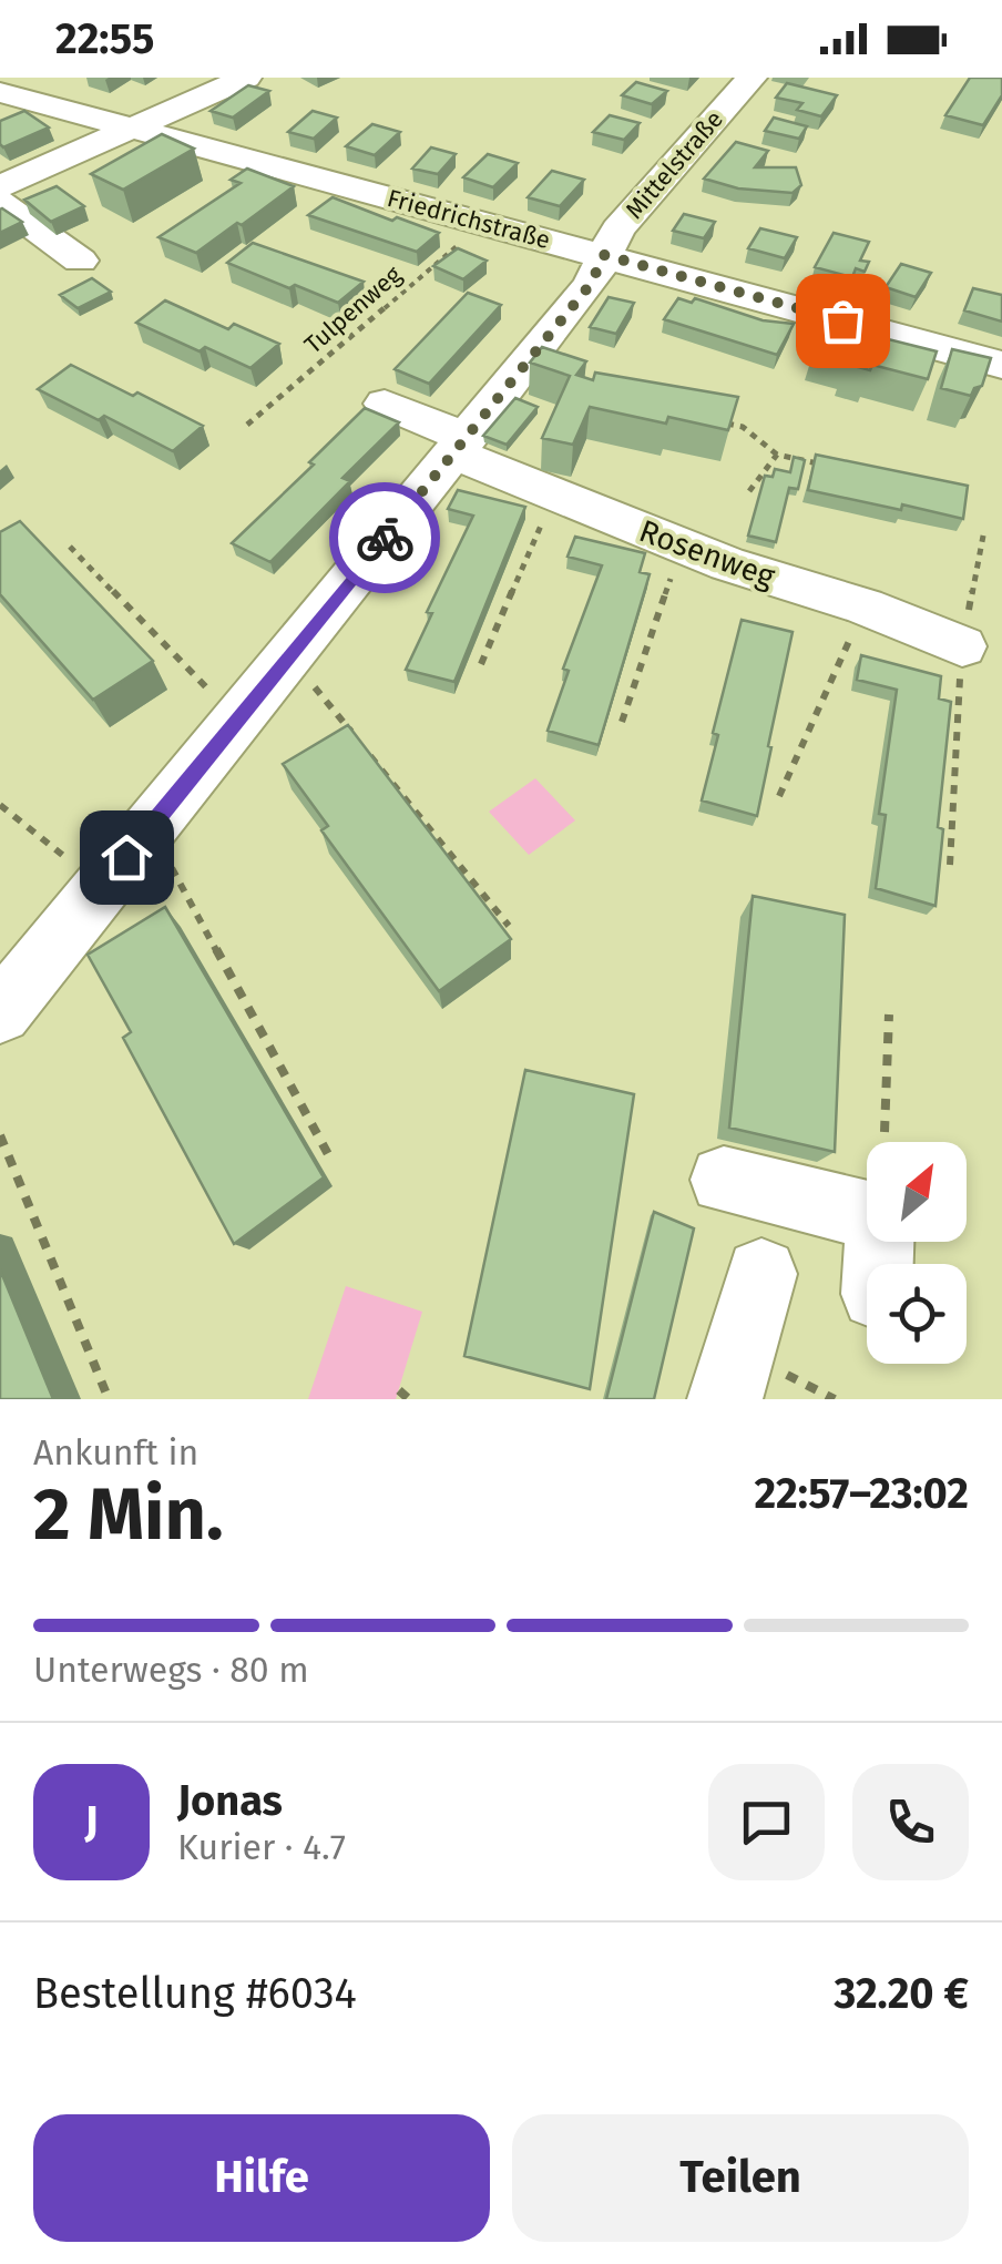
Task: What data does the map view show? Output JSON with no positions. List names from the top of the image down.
{
  "streets": {
    "street": ["Mittelstraße", "Friedrichstraße", "Rosenweg"],
    "path": ["Tulpenweg"]
  },
  "crossings": [
    ["Mittelstraße", "Friedrichstraße"],
    ["Mittelstraße", "Rosenweg"],
    ["Friedrichstraße", "Tulpenweg"]
  ],
  "north": "top right",
  "page": {
    "status": "22:55",
    "heading": ["2 Min.", "Ankunft in", "22:57–23:02"],
    "panel": [
      "Jonas",
      "Kurier · 4.7",
      "Bestellung #6034",
      "32.20 €"
    ],
    "bar": "Unterwegs · 80 m",
    "round": "J",
    "buttons": ["Hilfe", "Teilen"]
  }
}
